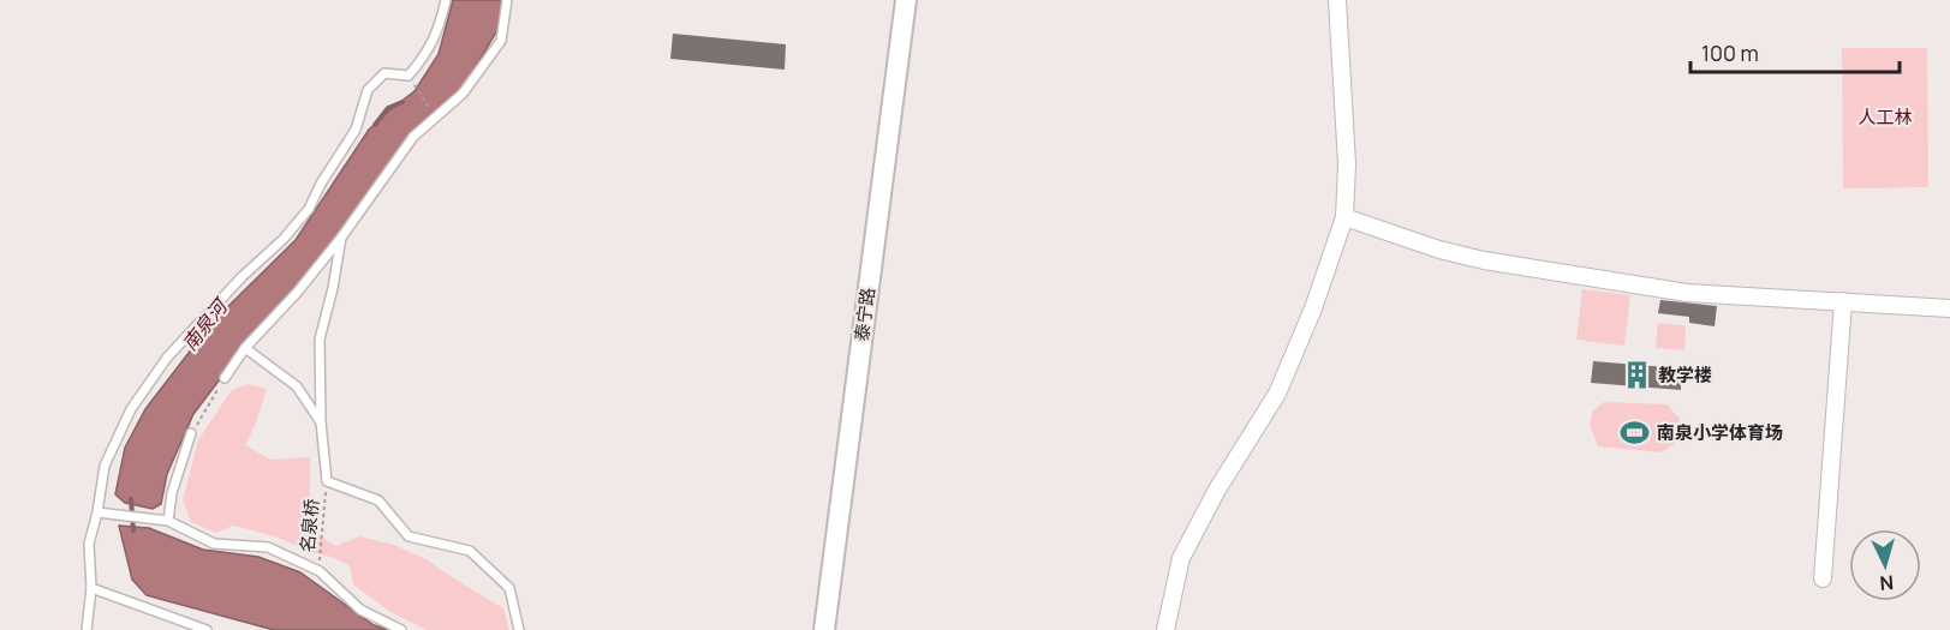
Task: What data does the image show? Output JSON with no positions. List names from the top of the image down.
{
  "streets": {
    "street": ["泰宁路"],
    "path": ["名泉桥"]
  },
  "water": ["南泉河"],
  "parks": ["人工林"],
  "places": {
    "building": ["教学楼"],
    "sports": ["南泉小学体育场"]
  },
  "scale_bar": "100 m",
  "north": "bottom"
}
